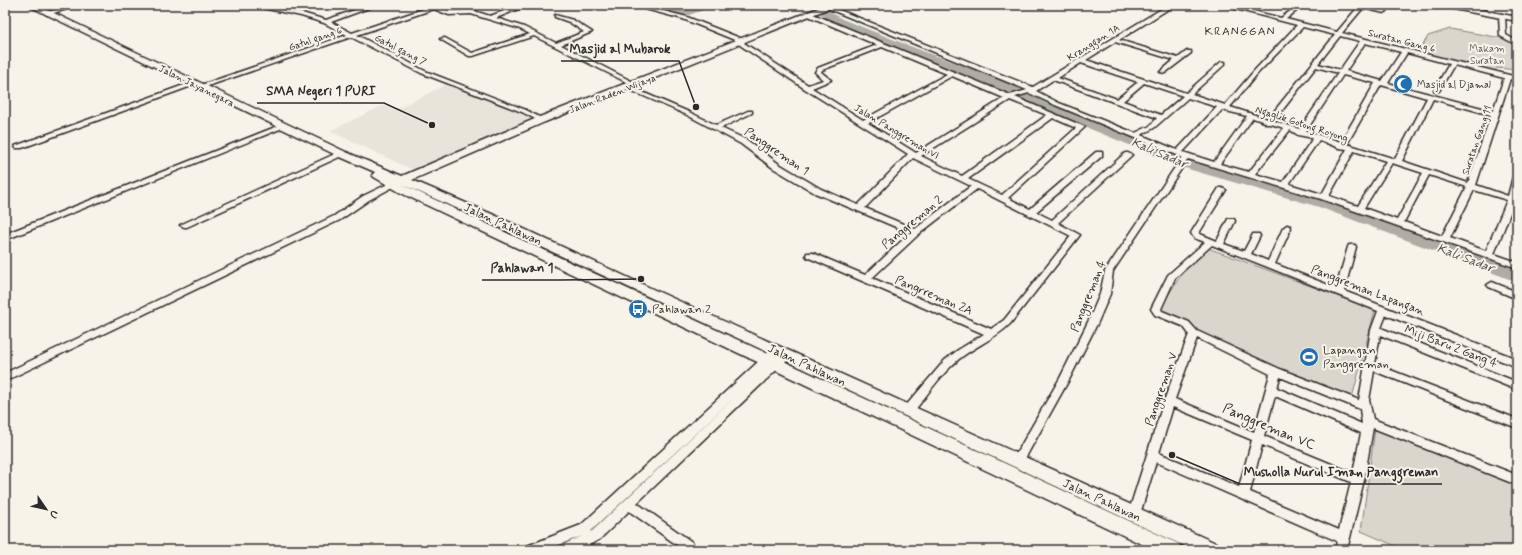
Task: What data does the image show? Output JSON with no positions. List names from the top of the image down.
{
  "streets": {
    "main road": ["Jalan Jayanegara", "Jalan Raden Wijaya", "Jalan Pahlawan"],
    "street": [
      "Gatul gang 6",
      "Suratan Gang 6",
      "Kranggan 1A",
      "Gatul gang 7",
      "Ngaglik Gotong Royong",
      "Jalan Panggreman VI",
      "Suratan Gang 11",
      "Panggreman 1",
      "Panggreman 2",
      "Panggreman Lapangan",
      "Pangrreman 2A",
      "Panggreman 4",
      "Miji Baru 2 Gang 4",
      "Panggreman V",
      "Panggreman VC"
    ]
  },
  "crossings": [
    ["Gatul gang 6", "Gatul gang 7"],
    ["Gatul gang 6", "Jalan Jayanegara"],
    ["Gatul gang 6", "Panggreman 1"],
    ["Suratan Gang 6", "Suratan Gang 11"],
    ["Suratan Gang 6", "Panggreman 4"],
    ["Kranggan 1A", "Ngaglik Gotong Royong"],
    ["Kranggan 1A", "Jalan Panggreman VI"],
    ["Kranggan 1A", "Panggreman 1"],
    ["Gatul gang 7", "Jalan Raden Wijaya"],
    ["Jalan Jayanegara", "Jalan Raden Wijaya"],
    ["Jalan Jayanegara", "Jalan Pahlawan"],
    ["Jalan Raden Wijaya", "Jalan Panggreman VI"],
    ["Jalan Raden Wijaya", "Panggreman 1"],
    ["Jalan Raden Wijaya", "Jalan Pahlawan"],
    ["Ngaglik Gotong Royong", "Suratan Gang 11"],
    ["Ngaglik Gotong Royong", "Panggreman 4"],
    ["Jalan Panggreman VI", "Panggreman 2"],
    ["Jalan Panggreman VI", "Pangrreman 2A"],
    ["Panggreman 1", "Panggreman 2"],
    ["Panggreman 2", "Pangrreman 2A"],
    ["Jalan Pahlawan", "Panggreman 4"],
    ["Jalan Pahlawan", "Panggreman V"],
    ["Panggreman V", "Panggreman VC"]
  ],
  "districts": ["KRANGGAN"],
  "water": ["Kali Sadar"],
  "parks": ["Makam Suratan"],
  "places": {
    "mosque": ["Masjid al Djamal"],
    "other": [
      "Masjid al Mubarok",
      "SMA Negeri 1 PURI",
      "Pahlawan 1",
      "Musholla Nurul Iman Panggreman"
    ],
    "bus stop": ["Pahlawan 2"],
    "sports": ["Lapangan Panggreman"]
  },
  "north": "bottom right"
}
